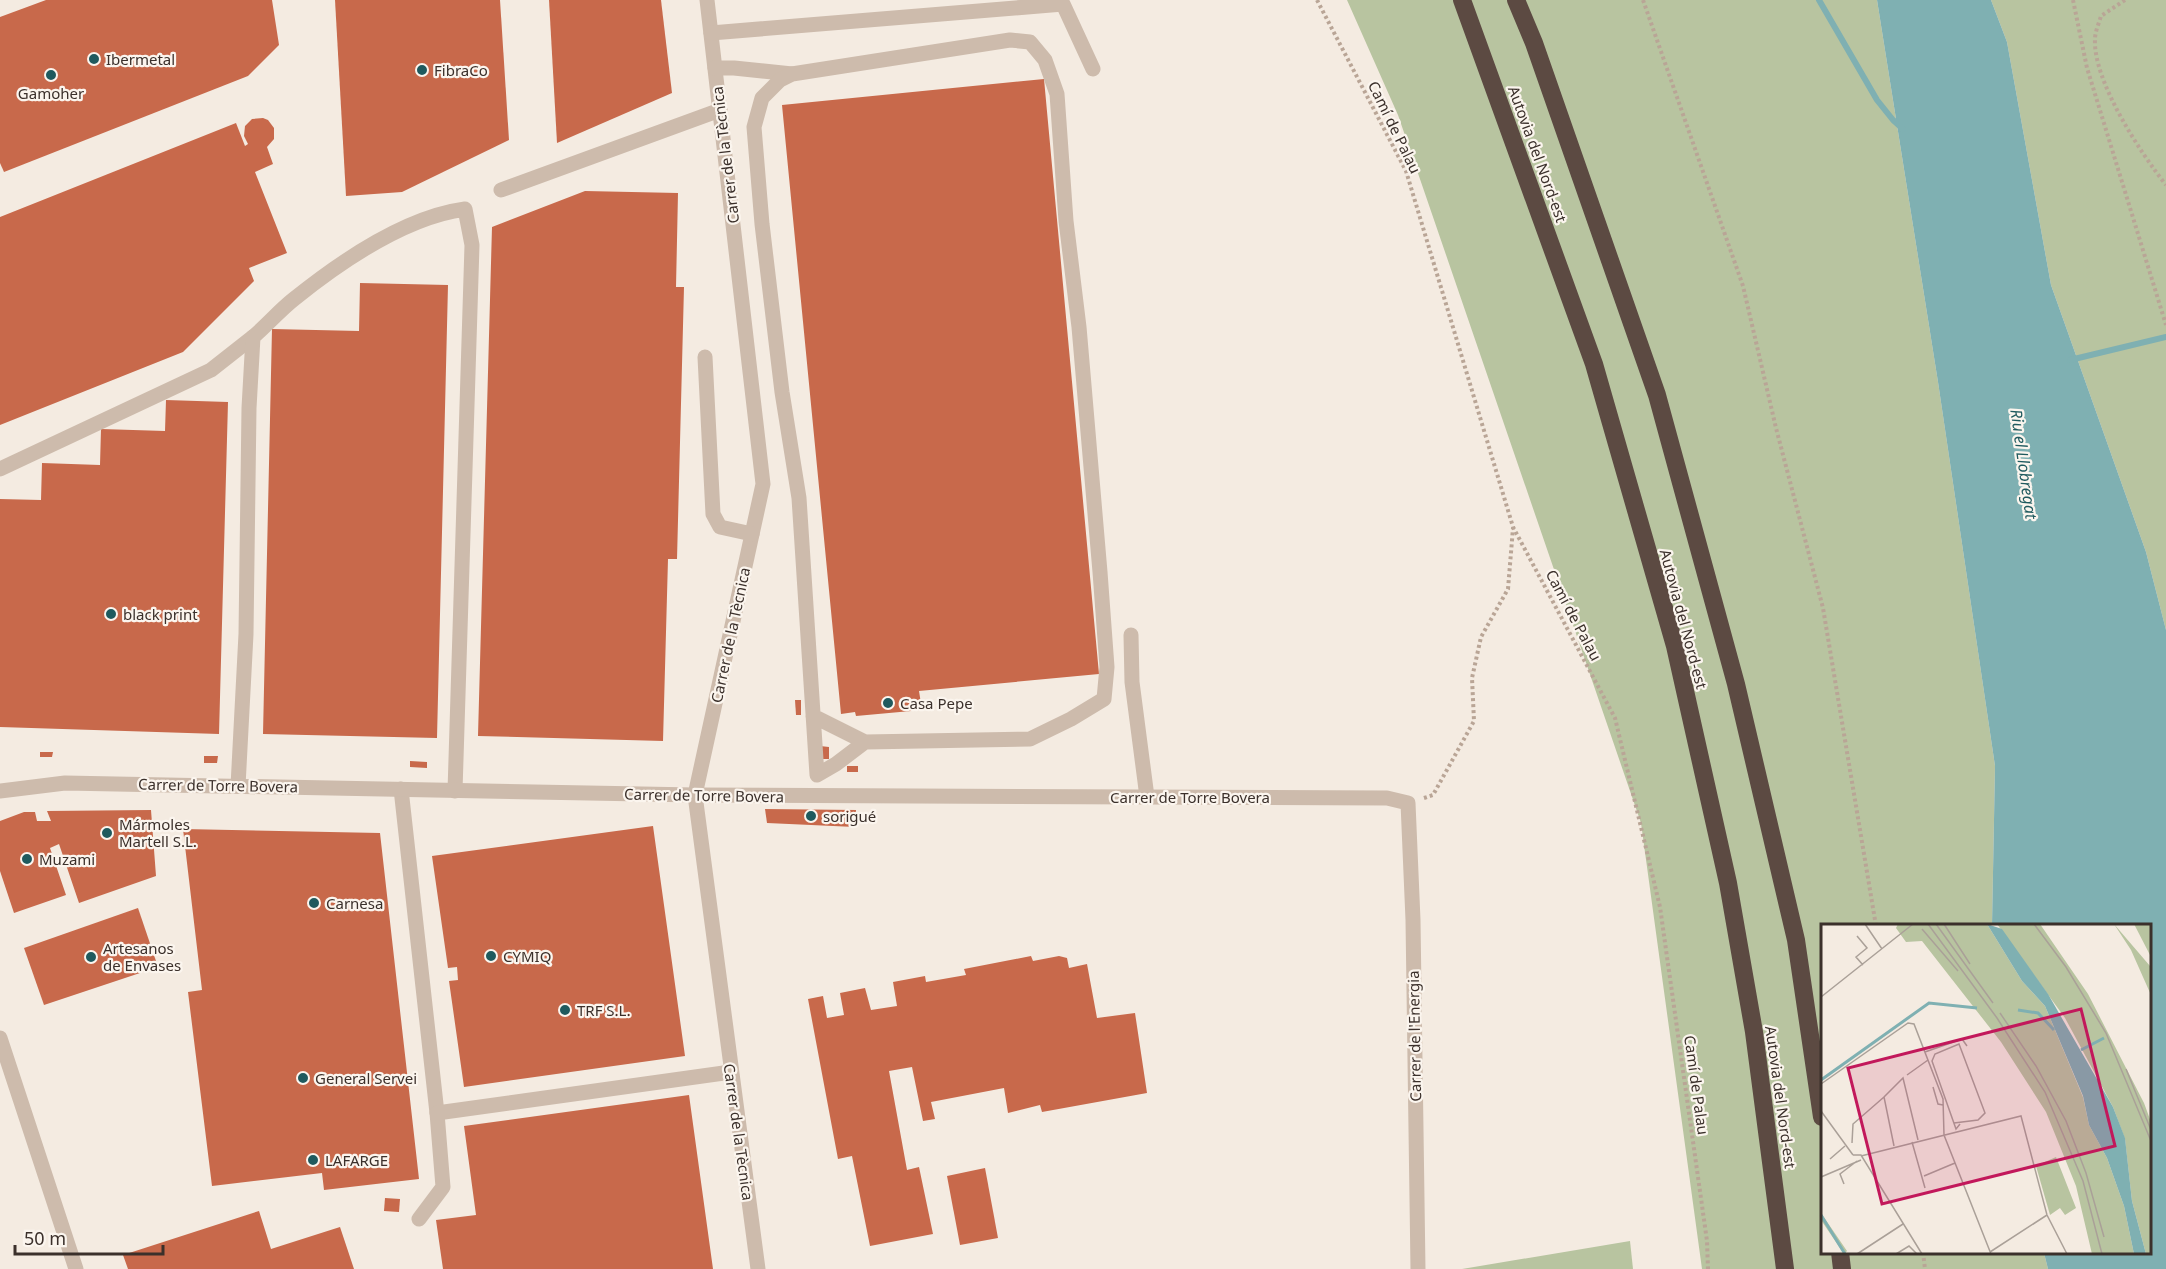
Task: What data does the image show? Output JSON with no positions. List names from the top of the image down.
{
  "streets": {
    "highway": ["Autovia del Nord-est"],
    "street": ["Carrer de la Tècnica", "Carrer de Torre Bovera", "Carrer de l'Energia"],
    "path": ["Camí de Palau"]
  },
  "crossings": [
    ["Carrer de la Tècnica", "Carrer de Torre Bovera"],
    ["Carrer de Torre Bovera", "Carrer de l'Energia"]
  ],
  "water": ["Riu el Llobregat"],
  "places": [
    "Ibermetal",
    "FibraCo",
    "Gamoher",
    "black print",
    "Casa Pepe",
    "sorigué",
    "Mármoles Martell S.L.",
    "Muzami",
    "Carnesa",
    "CYMIQ",
    "Artesanos de Envases",
    "TRF S.L.",
    "General Servei",
    "LAFARGE"
  ],
  "scale_bar": "50 m"
}
